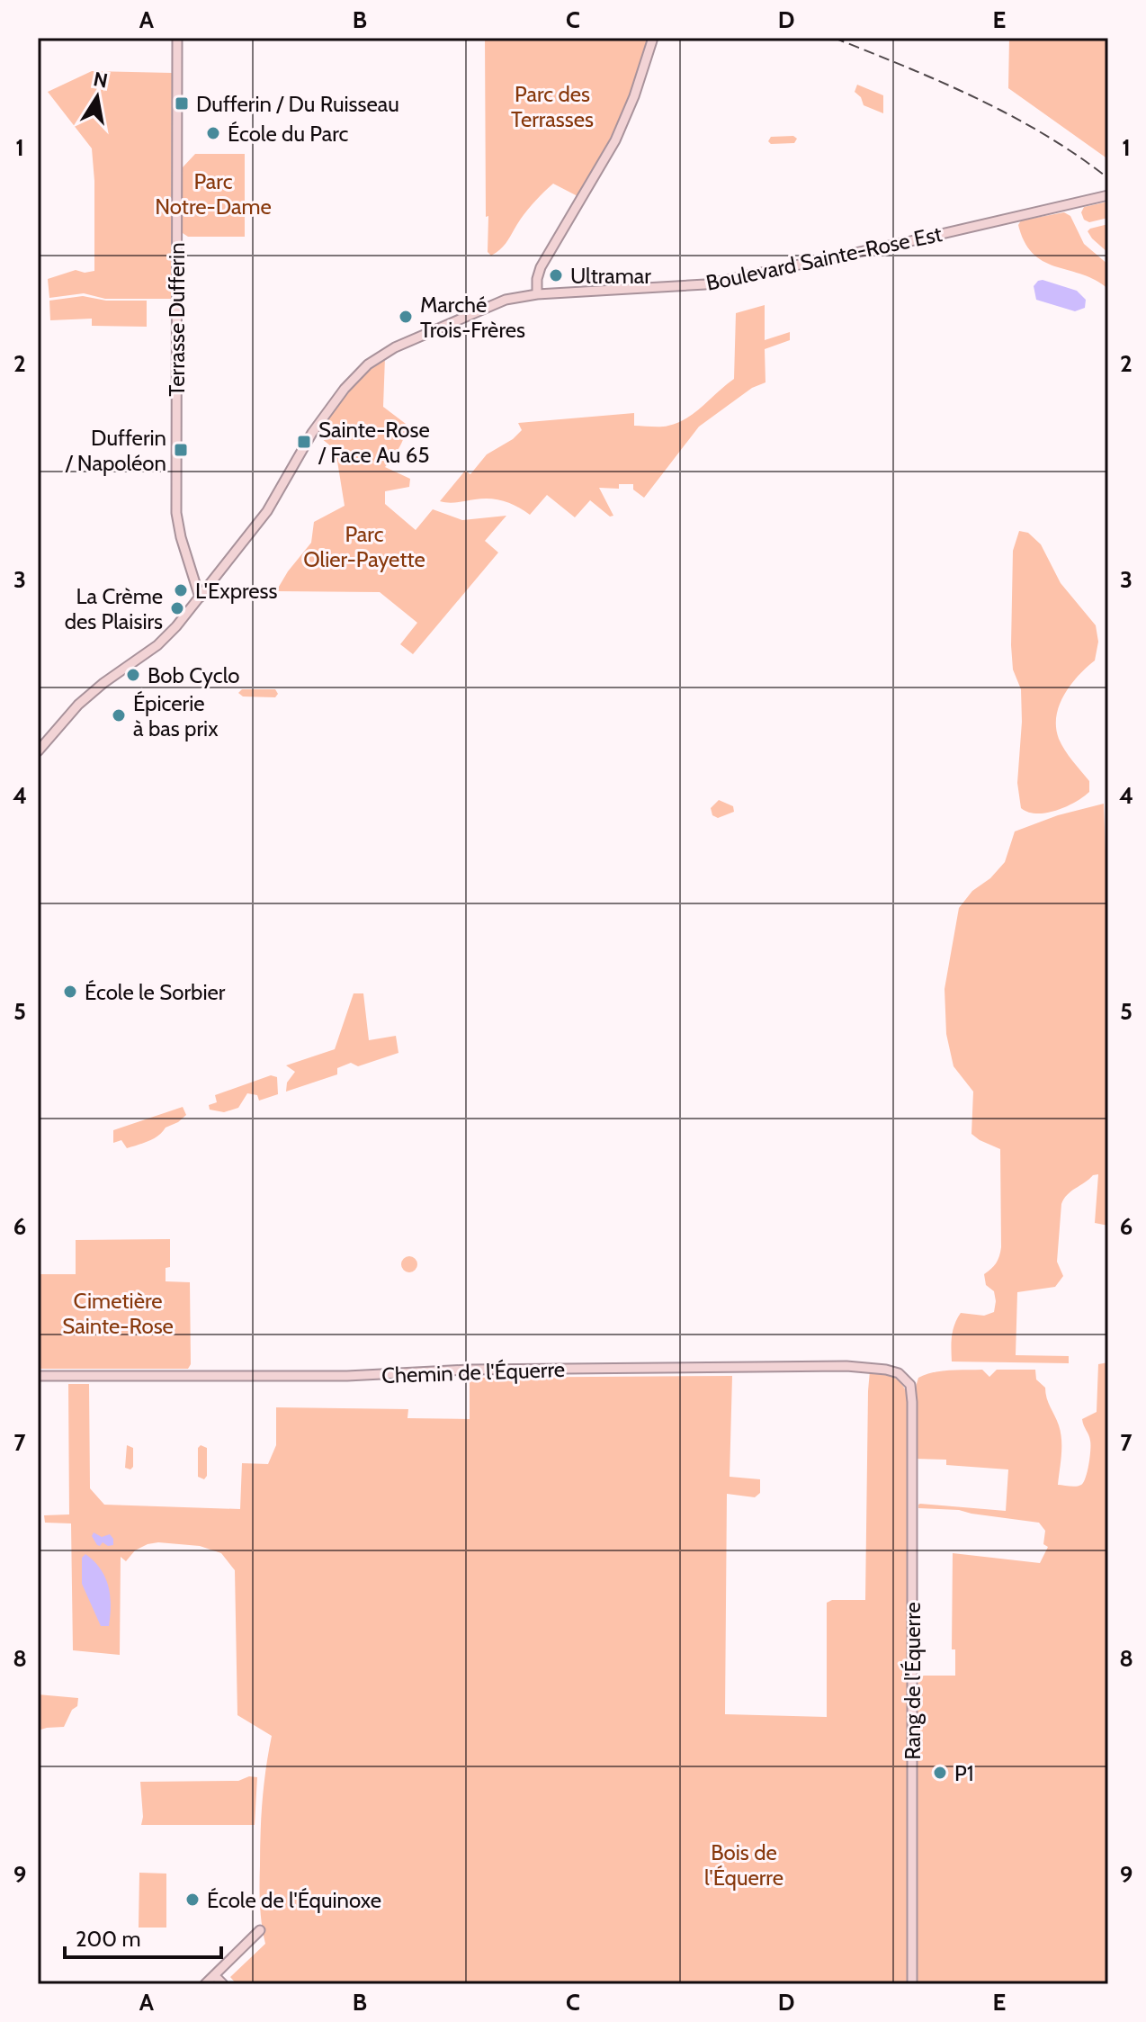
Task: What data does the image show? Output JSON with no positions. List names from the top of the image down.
{
  "streets": {
    "street": [
      "Boulevard Sainte-Rose Est",
      "Terrasse Dufferin",
      "Chemin de l'Équerre",
      "Rang de l'Équerre"
    ]
  },
  "crossings": [
    ["Boulevard Sainte-Rose Est", "Terrasse Dufferin"],
    ["Chemin de l'Équerre", "Rang de l'Équerre"]
  ],
  "parks": [
    "Parc des Terrasses",
    "Parc Notre-Dame",
    "Parc Olier-Payette",
    "Cimetière Sainte-Rose",
    "Bois de l'Équerre"
  ],
  "places": {
    "transit": ["Dufferin / Du Ruisseau", "Sainte-Rose / Face Au 65", "Dufferin / Napoléon"],
    "other": [
      "École du Parc",
      "Ultramar",
      "Marché Trois-Frères",
      "L'Express",
      "La Crème des Plaisirs",
      "Bob Cyclo",
      "Épicerie à bas prix",
      "École le Sorbier",
      "P1",
      "École de l'Équinoxe"
    ]
  },
  "scale_bar": "200 m",
  "north": "top",
  "grid": {
    "columns": [
      "A",
      "B",
      "C",
      "D",
      "E"
    ],
    "rows": [
      "1",
      "2",
      "3",
      "4",
      "5",
      "6",
      "7",
      "8",
      "9"
    ]
  }
}
